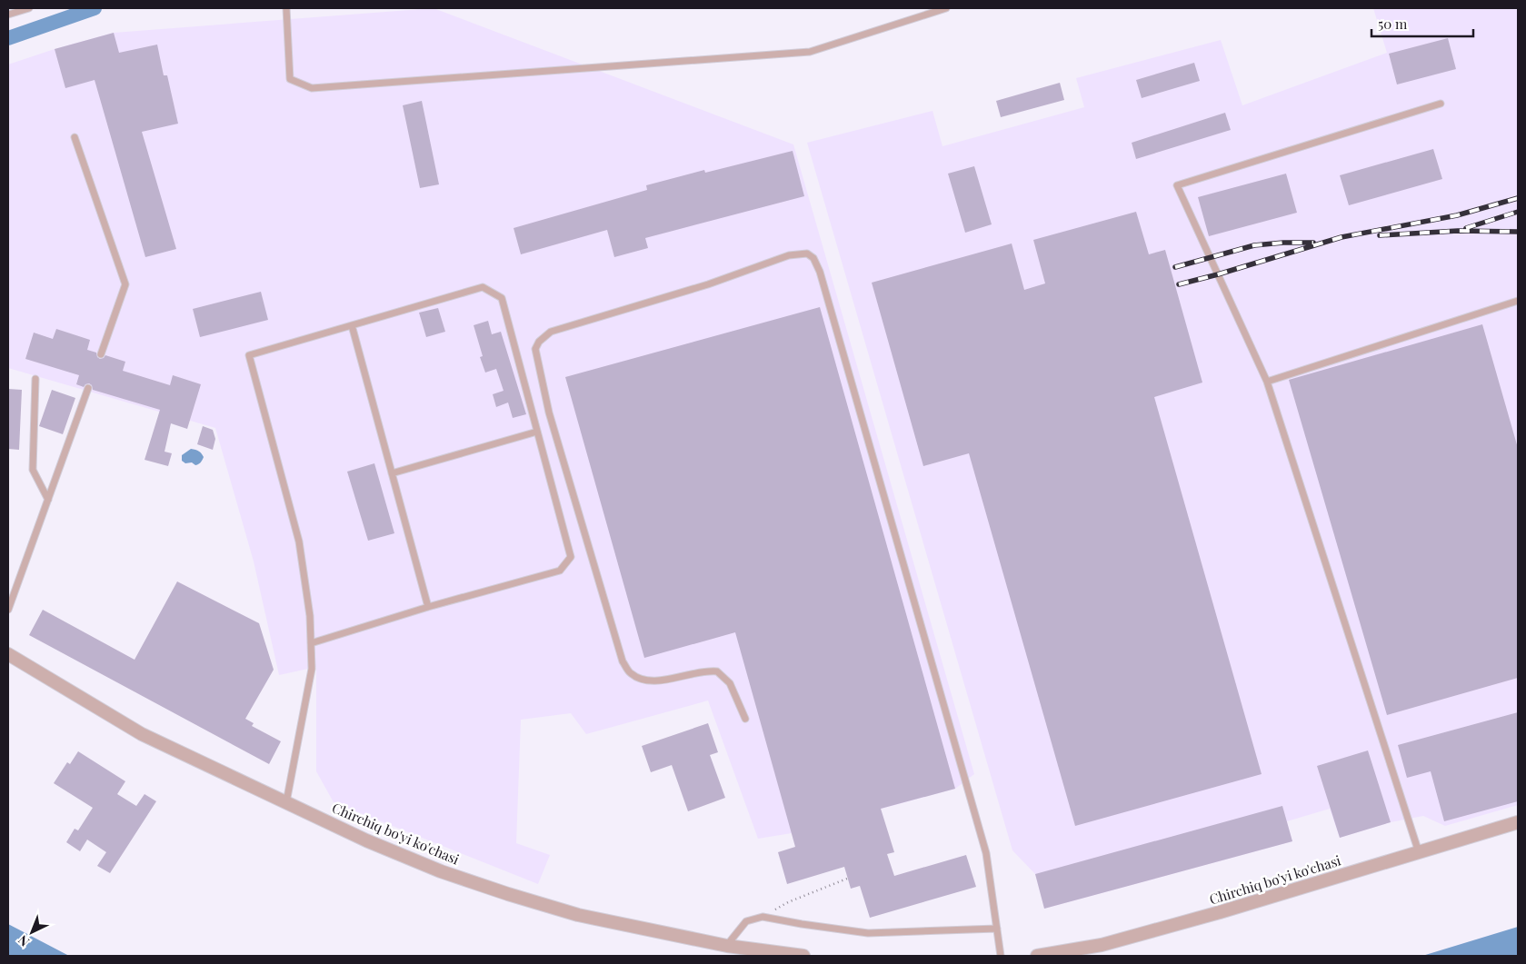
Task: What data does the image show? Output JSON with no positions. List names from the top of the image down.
{
  "streets": {
    "street": ["Chirchiq bo'yi ko'chasi"]
  },
  "scale_bar": "50 m",
  "north": "bottom left"
}
